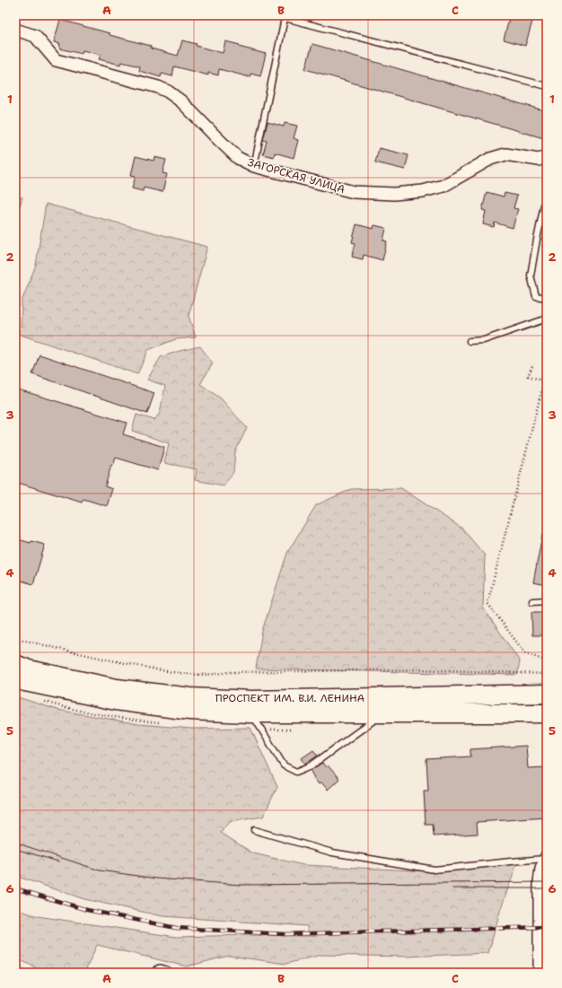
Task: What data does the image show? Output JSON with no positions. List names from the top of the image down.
{
  "streets": {
    "main road": ["ПРОСПЕКТ ИМ. В.И. ЛЕНИНА"],
    "street": ["ЗАГОРСКАЯ УЛИЦА"]
  },
  "grid": {
    "columns": ["A", "B", "C"],
    "rows": [
      "1",
      "2",
      "3",
      "4",
      "5",
      "6"
    ]
  }
}
